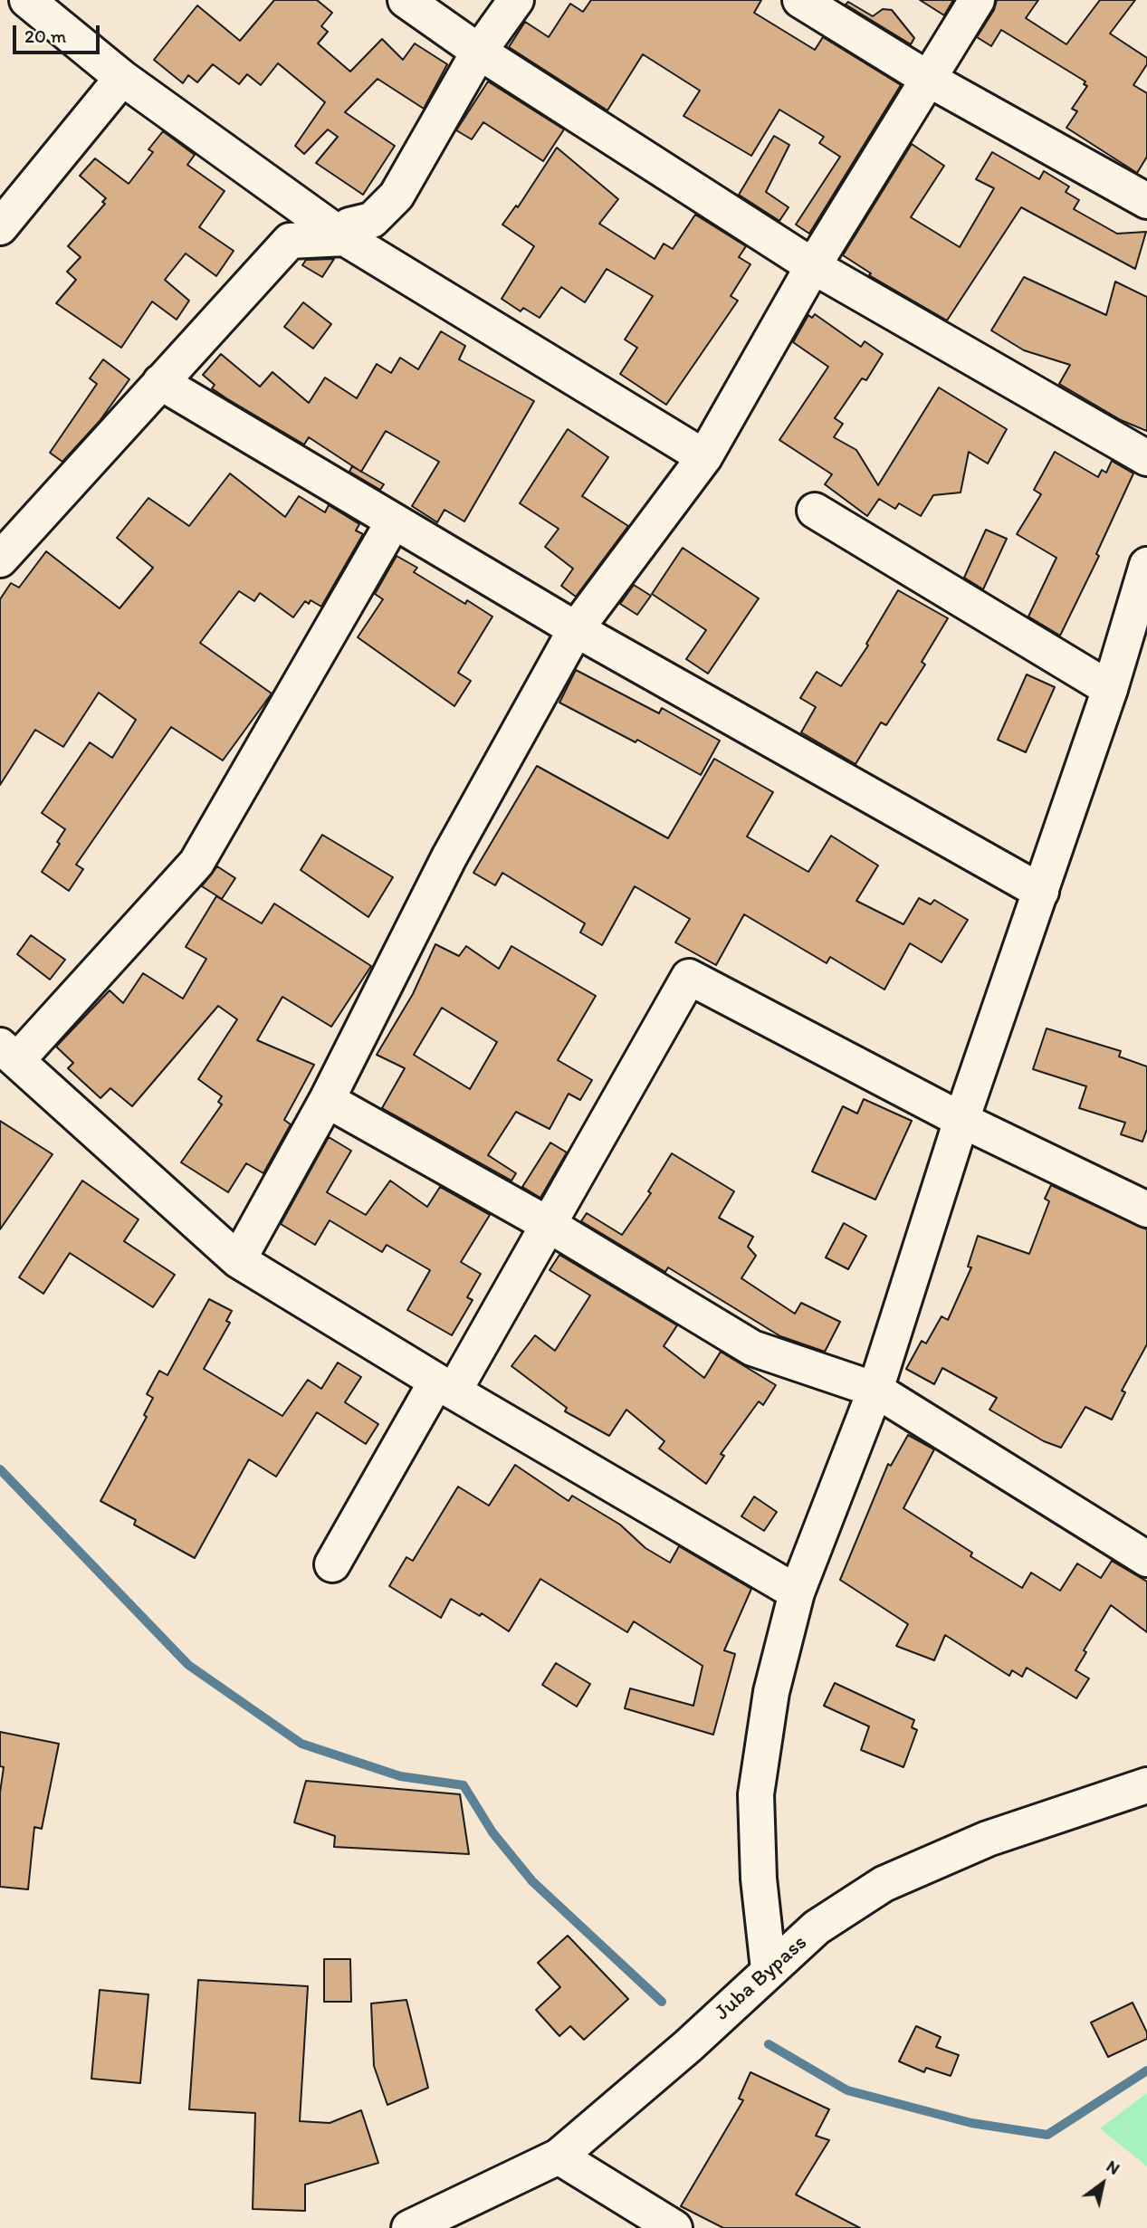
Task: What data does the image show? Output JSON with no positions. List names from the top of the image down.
{
  "streets": {
    "street": ["Juba Bypass"]
  },
  "scale_bar": "20 m",
  "north": "top right"
}
